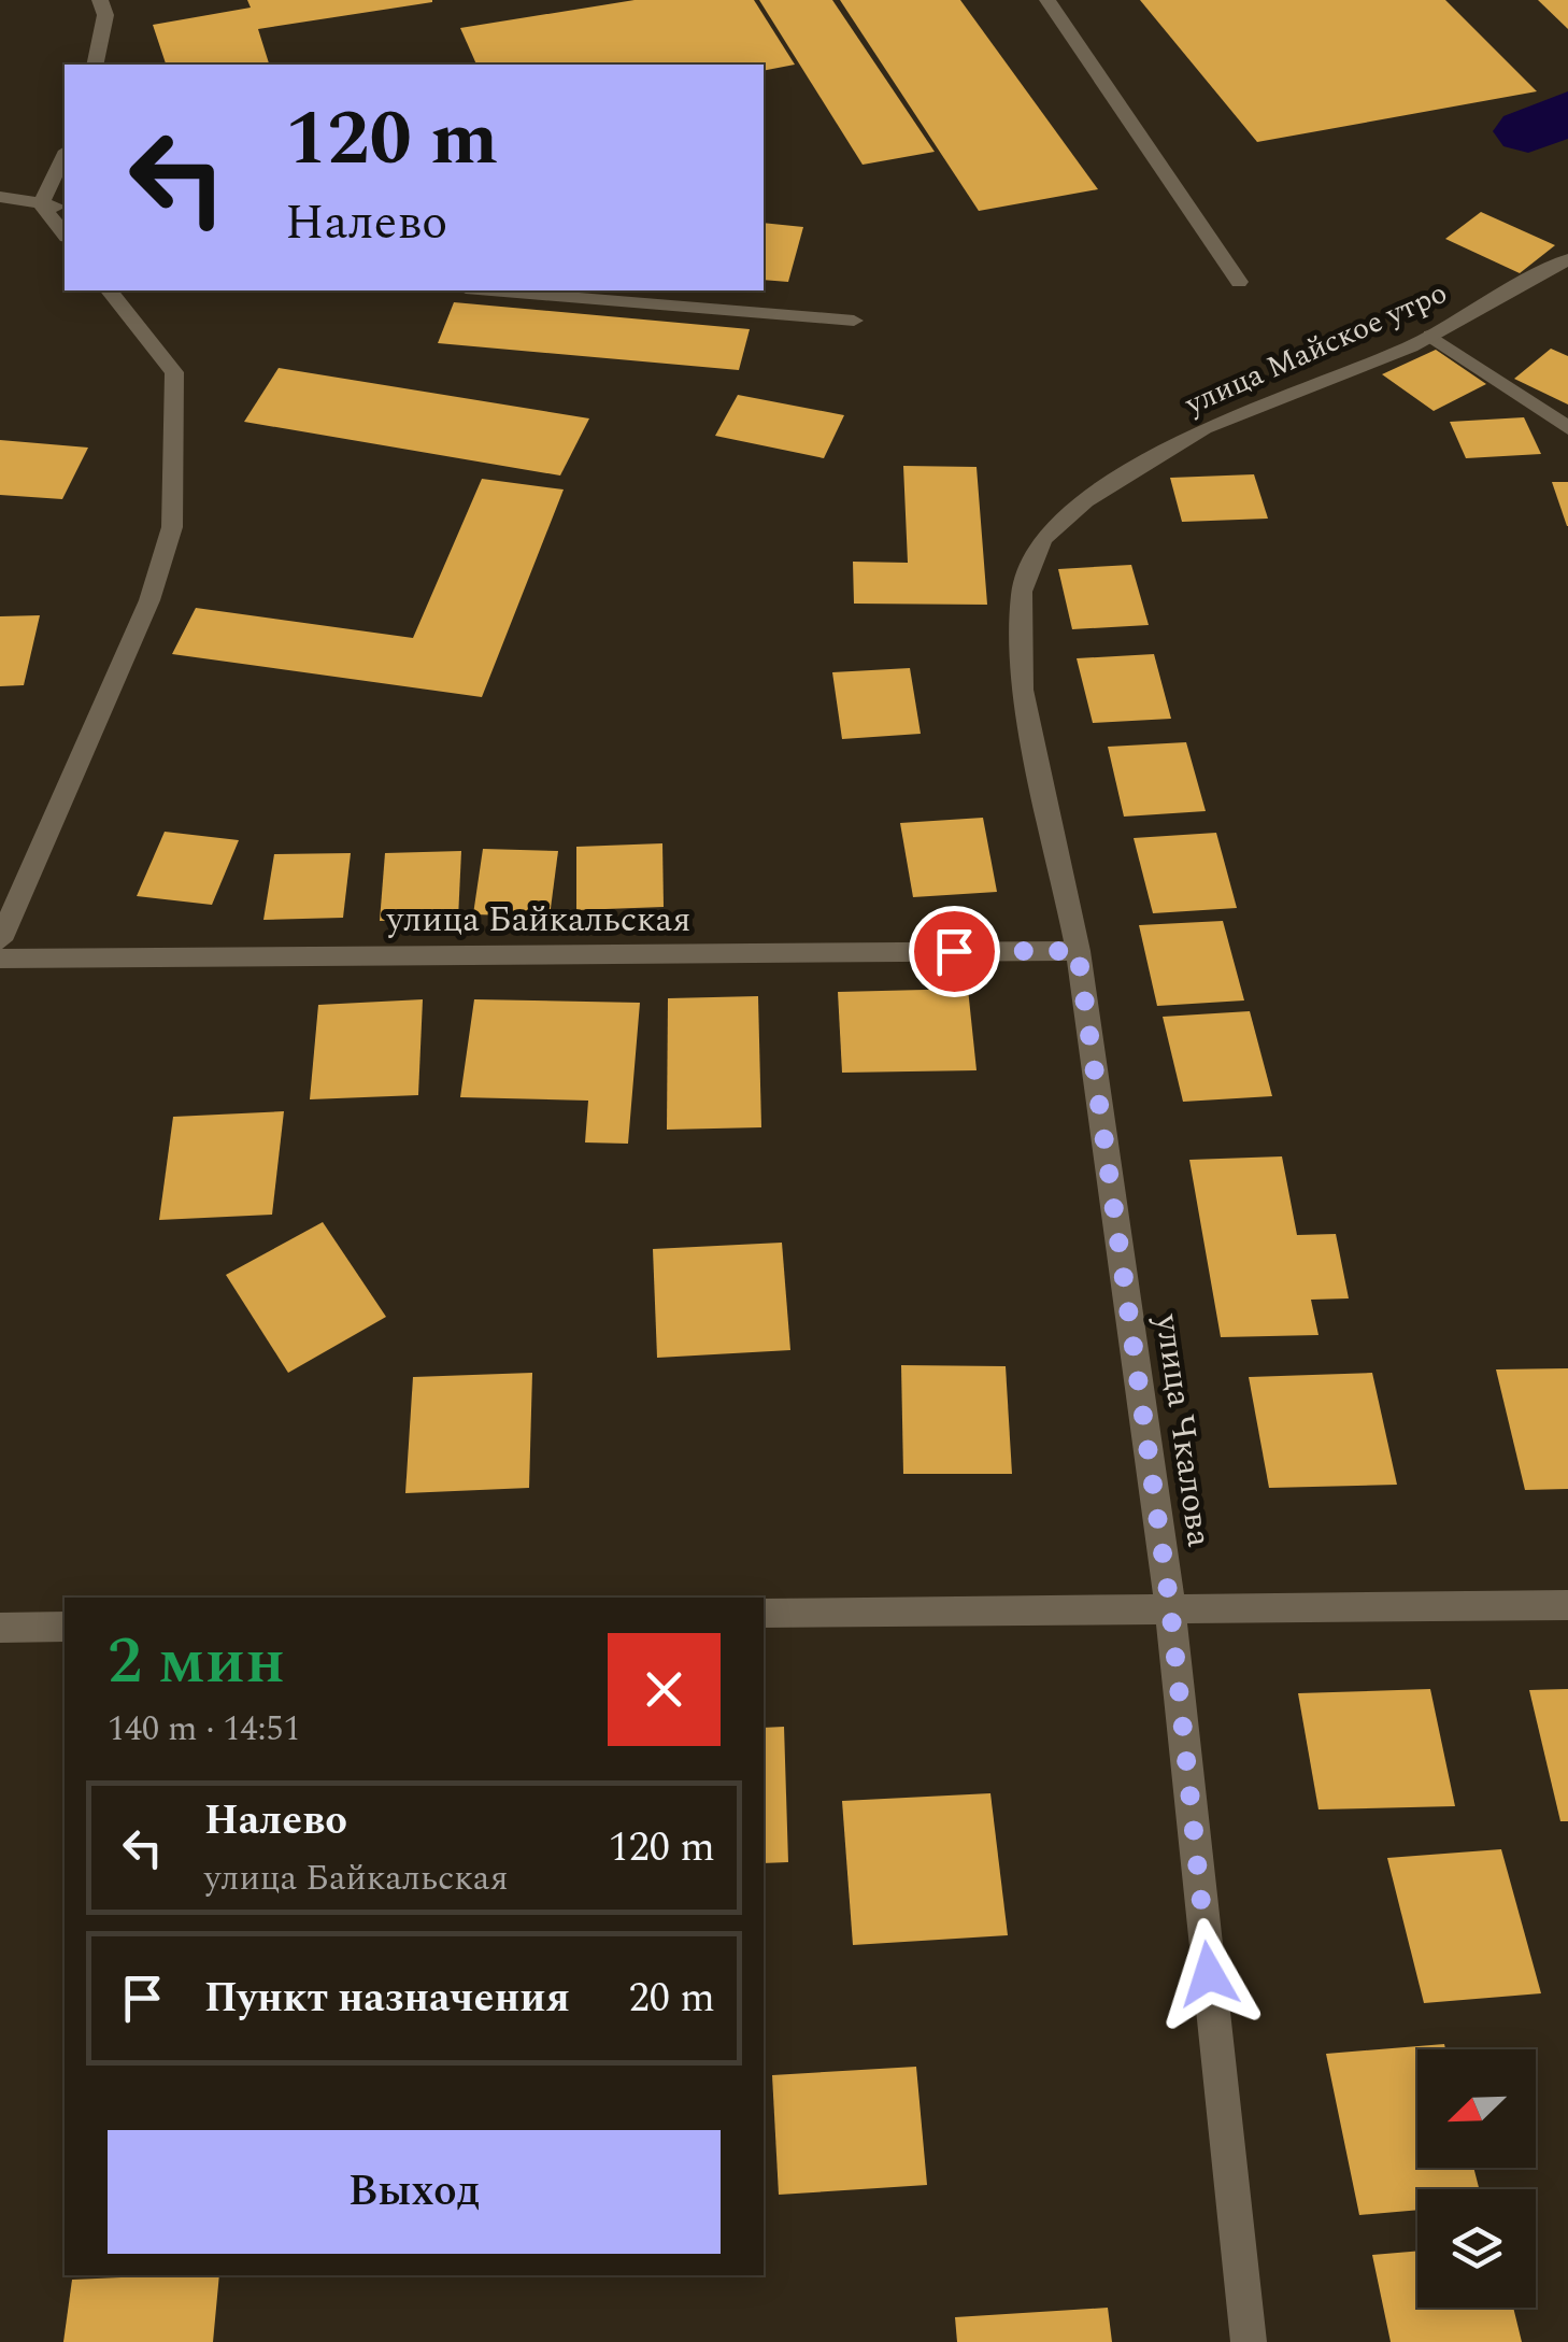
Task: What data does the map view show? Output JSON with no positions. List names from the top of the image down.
{
  "streets": {
    "street": ["улица Майское утро", "улица Байкальская", "улица Чкалова"]
  },
  "crossings": [
    ["улица Майское утро", "улица Чкалова"],
    ["улица Байкальская", "улица Чкалова"]
  ],
  "north": "bottom left",
  "page": {
    "turn": ["120 m", "Налево"],
    "heading": ["2 мин", "140 m · 14:51"],
    "list": [
      {
        "name": "Налево",
        "note": "улица Байкальская",
        "value": "120 m"
      },
      {
        "name": "Пункт назначения",
        "value": "20 m"
      }
    ],
    "buttons": "Выход"
  }
}
